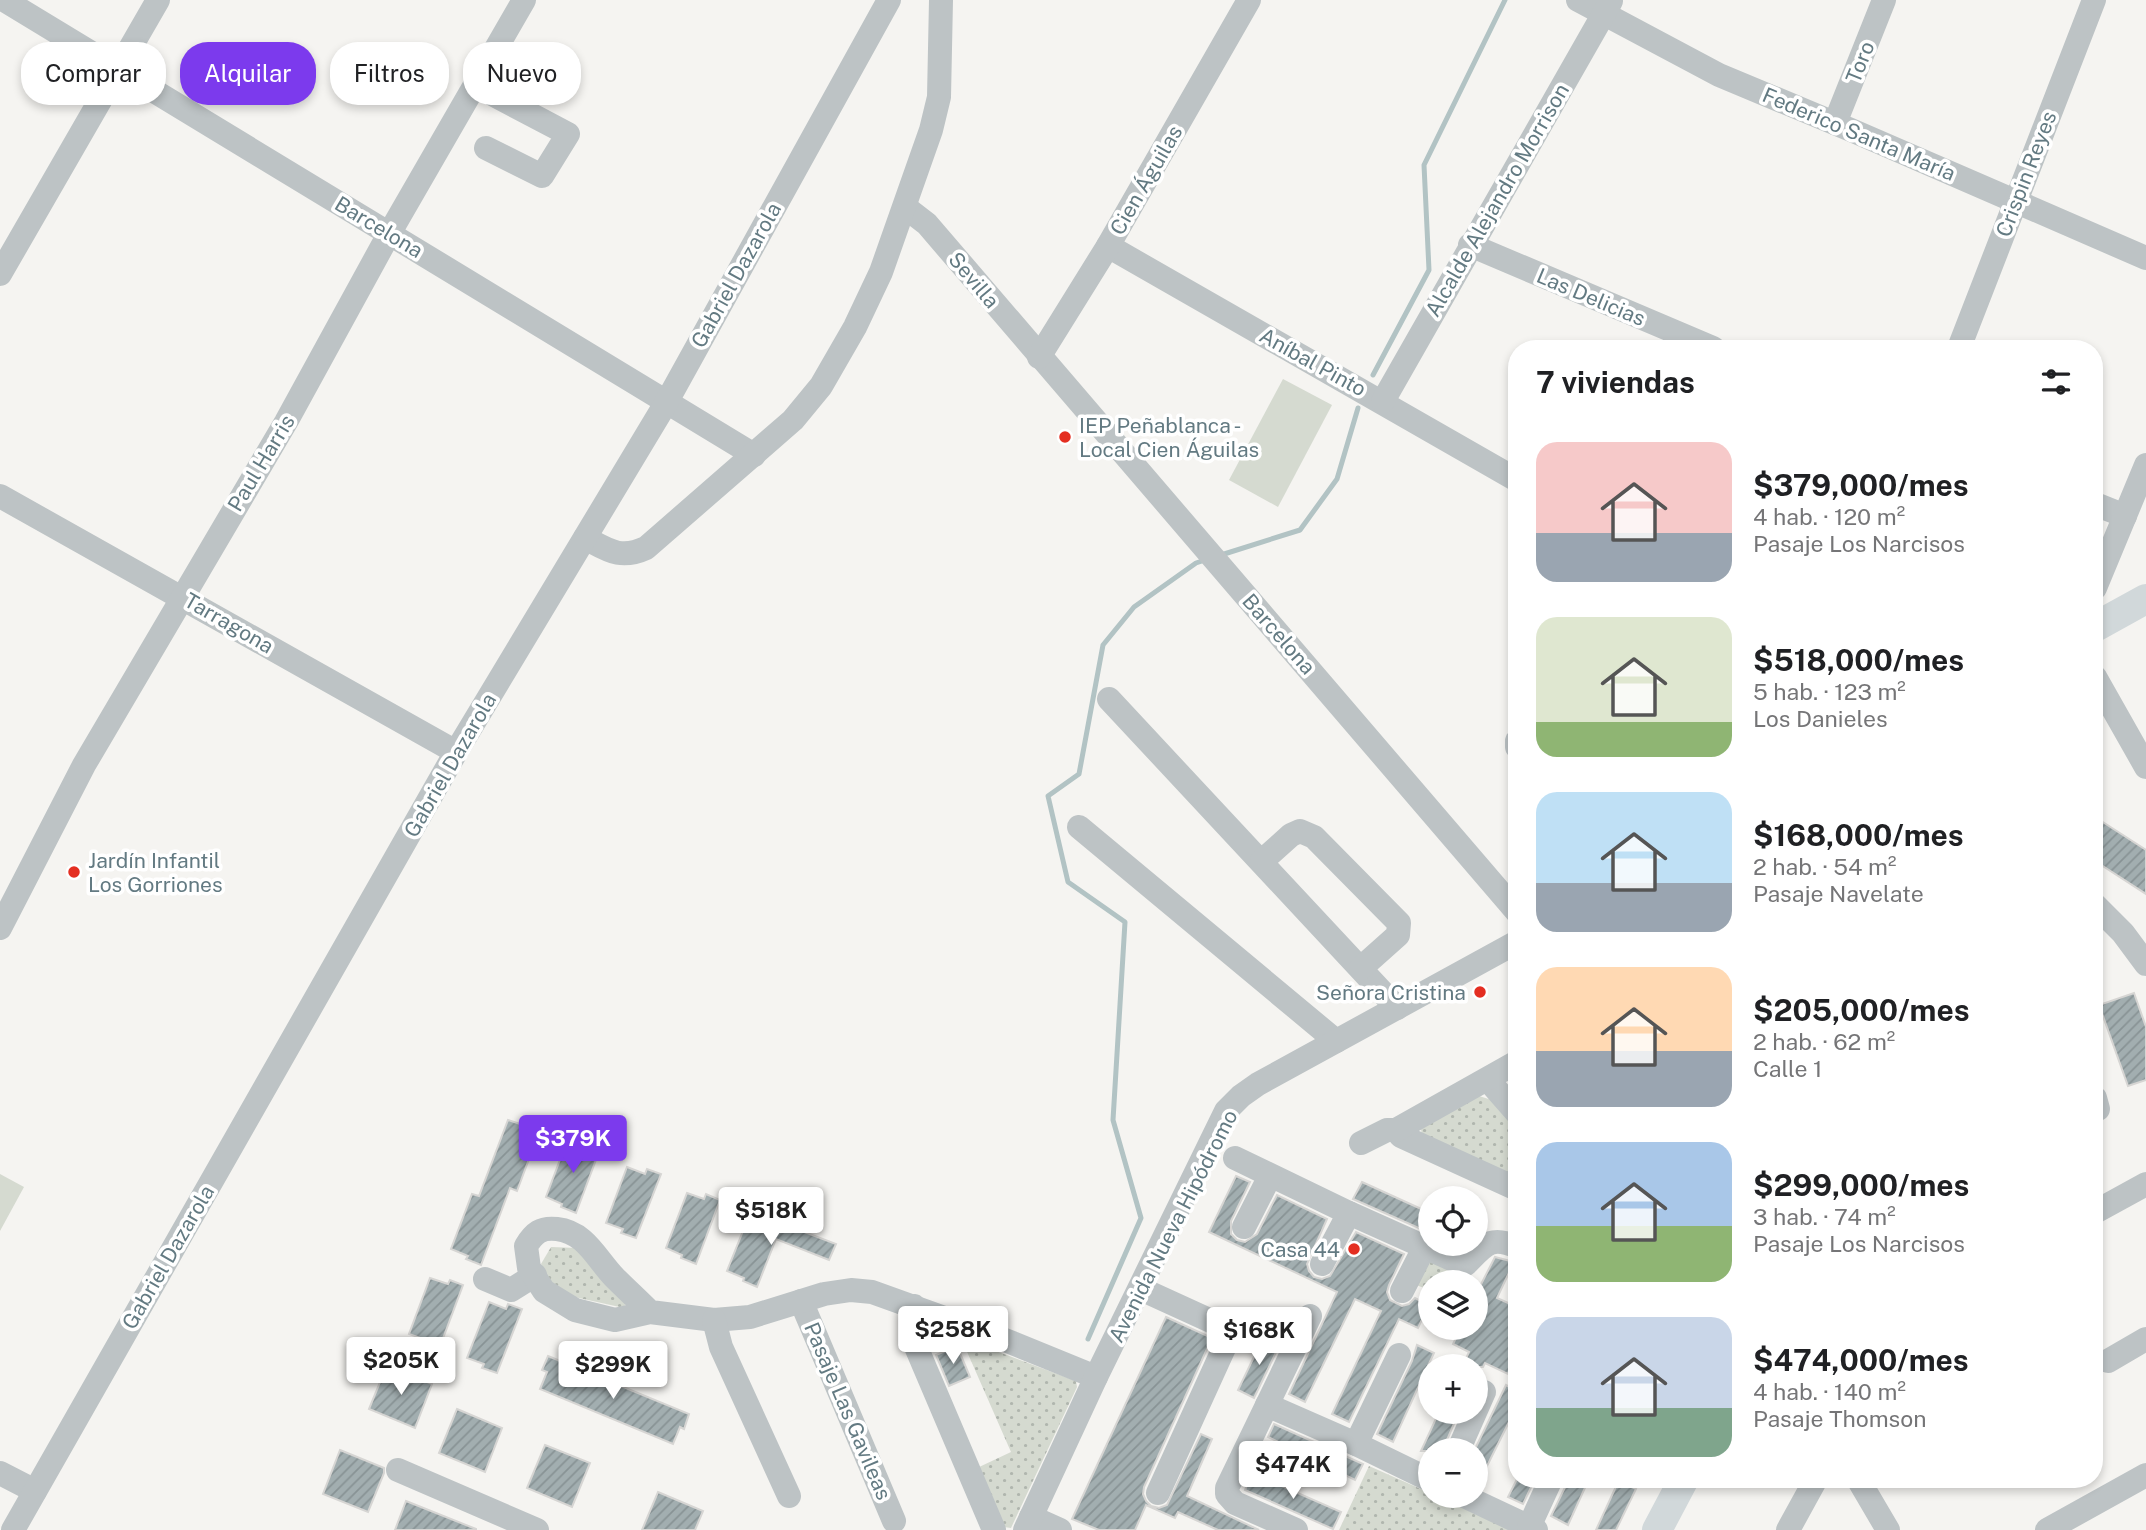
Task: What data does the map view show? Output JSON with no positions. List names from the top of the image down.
{
  "streets": {
    "street": [
      "Toro",
      "Federico Santa María",
      "Crispin Reyes",
      "Cien Águilas",
      "Alcalde Alejandro Morrison",
      "Barcelona",
      "Gabriel Dazarola",
      "Sevilla",
      "Las Delicias",
      "Aníbal Pinto",
      "Paul Harris",
      "Tarragona",
      "Avenida Nueva Hipódromo",
      "Pasaje Las Gavileas"
    ]
  },
  "crossings": [
    ["Toro", "Federico Santa María"],
    ["Federico Santa María", "Crispin Reyes"],
    ["Federico Santa María", "Alcalde Alejandro Morrison"],
    ["Cien Águilas", "Barcelona"],
    ["Cien Águilas", "Sevilla"],
    ["Cien Águilas", "Aníbal Pinto"],
    ["Alcalde Alejandro Morrison", "Las Delicias"],
    ["Alcalde Alejandro Morrison", "Aníbal Pinto"],
    ["Barcelona", "Gabriel Dazarola"],
    ["Barcelona", "Sevilla"],
    ["Barcelona", "Paul Harris"],
    ["Gabriel Dazarola", "Tarragona"],
    ["Paul Harris", "Tarragona"]
  ],
  "places": [
    "IEP Peñablanca - Local Cien Águilas",
    "Jardín Infantil Los Gorriones",
    "Señora Cristina",
    "Casa 44"
  ],
  "page": {
    "chip": [
      "Comprar",
      "Alquilar",
      "Filtros",
      "Nuevo"
    ],
    "heading": "7 viviendas",
    "list": [
      {
        "name": "$379,000/mes",
        "note": "4 hab. · 120 m² · Pasaje Los Narcisos"
      },
      {
        "name": "$518,000/mes",
        "note": "5 hab. · 123 m² · Los Danieles"
      },
      {
        "name": "$168,000/mes",
        "note": "2 hab. · 54 m² · Pasaje Navelate"
      },
      {
        "name": "$205,000/mes",
        "note": "2 hab. · 62 m² · Calle 1"
      },
      {
        "name": "$299,000/mes",
        "note": "3 hab. · 74 m² · Pasaje Los Narcisos"
      },
      {
        "name": "$474,000/mes",
        "note": "4 hab. · 140 m² · Pasaje Thomson"
      }
    ],
    "price": [
      "$379K",
      "$518K",
      "$258K",
      "$168K",
      "$205K",
      "$299K",
      "$474K"
    ],
    "map_buttons": ["+", "−"]
  }
}
